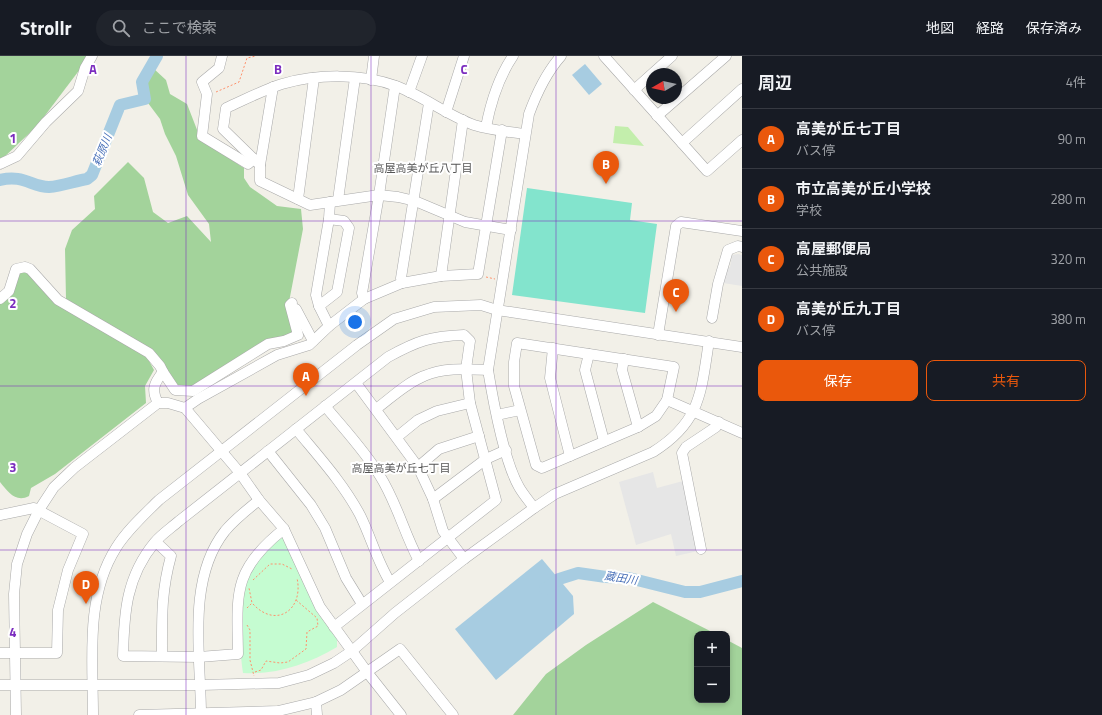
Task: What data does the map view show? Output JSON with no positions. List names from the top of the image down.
{
  "districts": ["高屋高美が丘八丁目", "高屋高美が丘七丁目"],
  "water": ["萩原川", "蔵田川"],
  "north": "left",
  "page": {
    "header": "Strollr",
    "search": "ここで検索",
    "nav": ["地図", "経路", "保存済み"],
    "heading": ["周辺", "4件"],
    "list": [
      {
        "mark": "A",
        "name": "高美が丘七丁目",
        "note": "バス停",
        "value": "90 m"
      },
      {
        "mark": "B",
        "name": "市立高美が丘小学校",
        "note": "学校",
        "value": "280 m"
      },
      {
        "mark": "C",
        "name": "高屋郵便局",
        "note": "公共施設",
        "value": "320 m"
      },
      {
        "mark": "D",
        "name": "高美が丘九丁目",
        "note": "バス停",
        "value": "380 m"
      }
    ],
    "pins": [
      "B",
      "C",
      "A",
      "D"
    ],
    "buttons": ["保存", "共有"],
    "map_buttons": ["+", "−"]
  },
  "grid": {
    "columns": ["A", "B", "C"],
    "rows": [
      "1",
      "2",
      "3",
      "4"
    ]
  }
}
